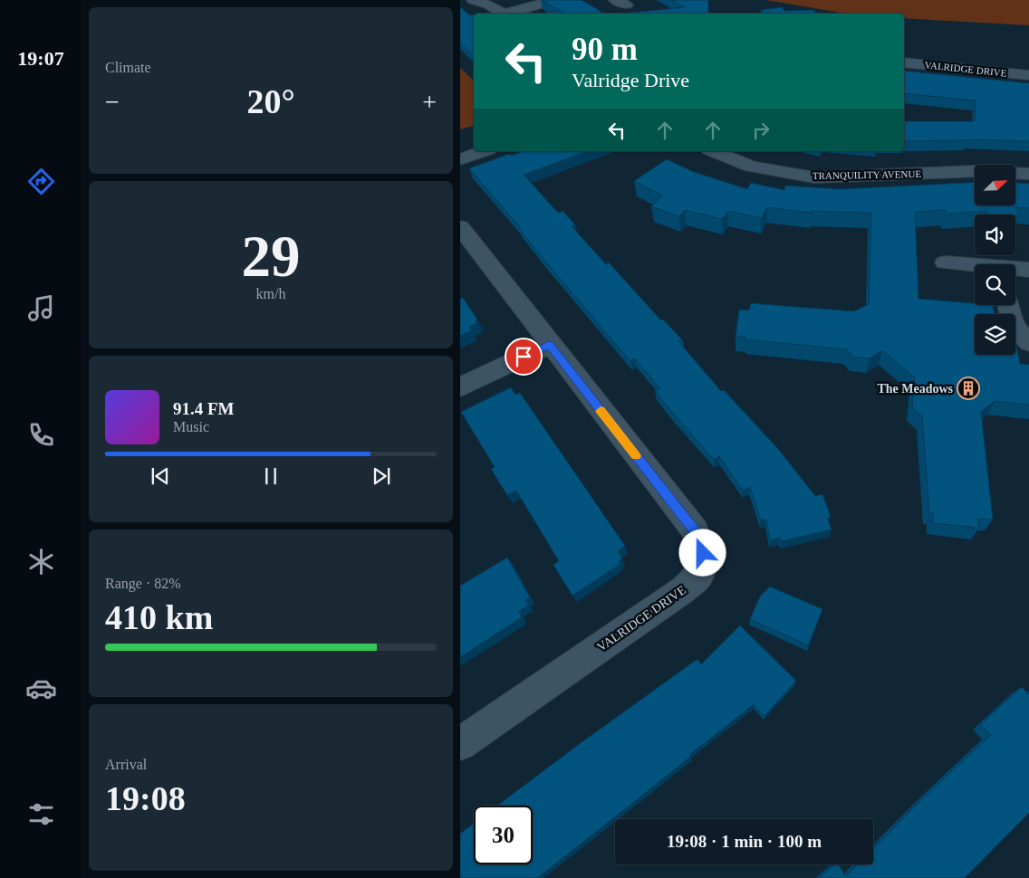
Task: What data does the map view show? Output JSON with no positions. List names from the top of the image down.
{
  "streets": {
    "street": ["VALRIDGE DRIVE", "TRANQUILITY AVENUE"]
  },
  "places": {
    "building": ["The Meadows"]
  },
  "north": "top right",
  "page": {
    "tabs": "19:07",
    "tile": [
      "Climate",
      ["29", "km/h"],
      ["Range · 82%", "410 km"],
      ["Arrival", "19:08"]
    ],
    "turn": ["90 m", "Valridge Drive"],
    "heat": ["−", "20°", "+"],
    "song": ["91.4 FM", "Music"],
    "limit": "30",
    "trip": "19:08 · 1 min · 100 m"
  }
}
